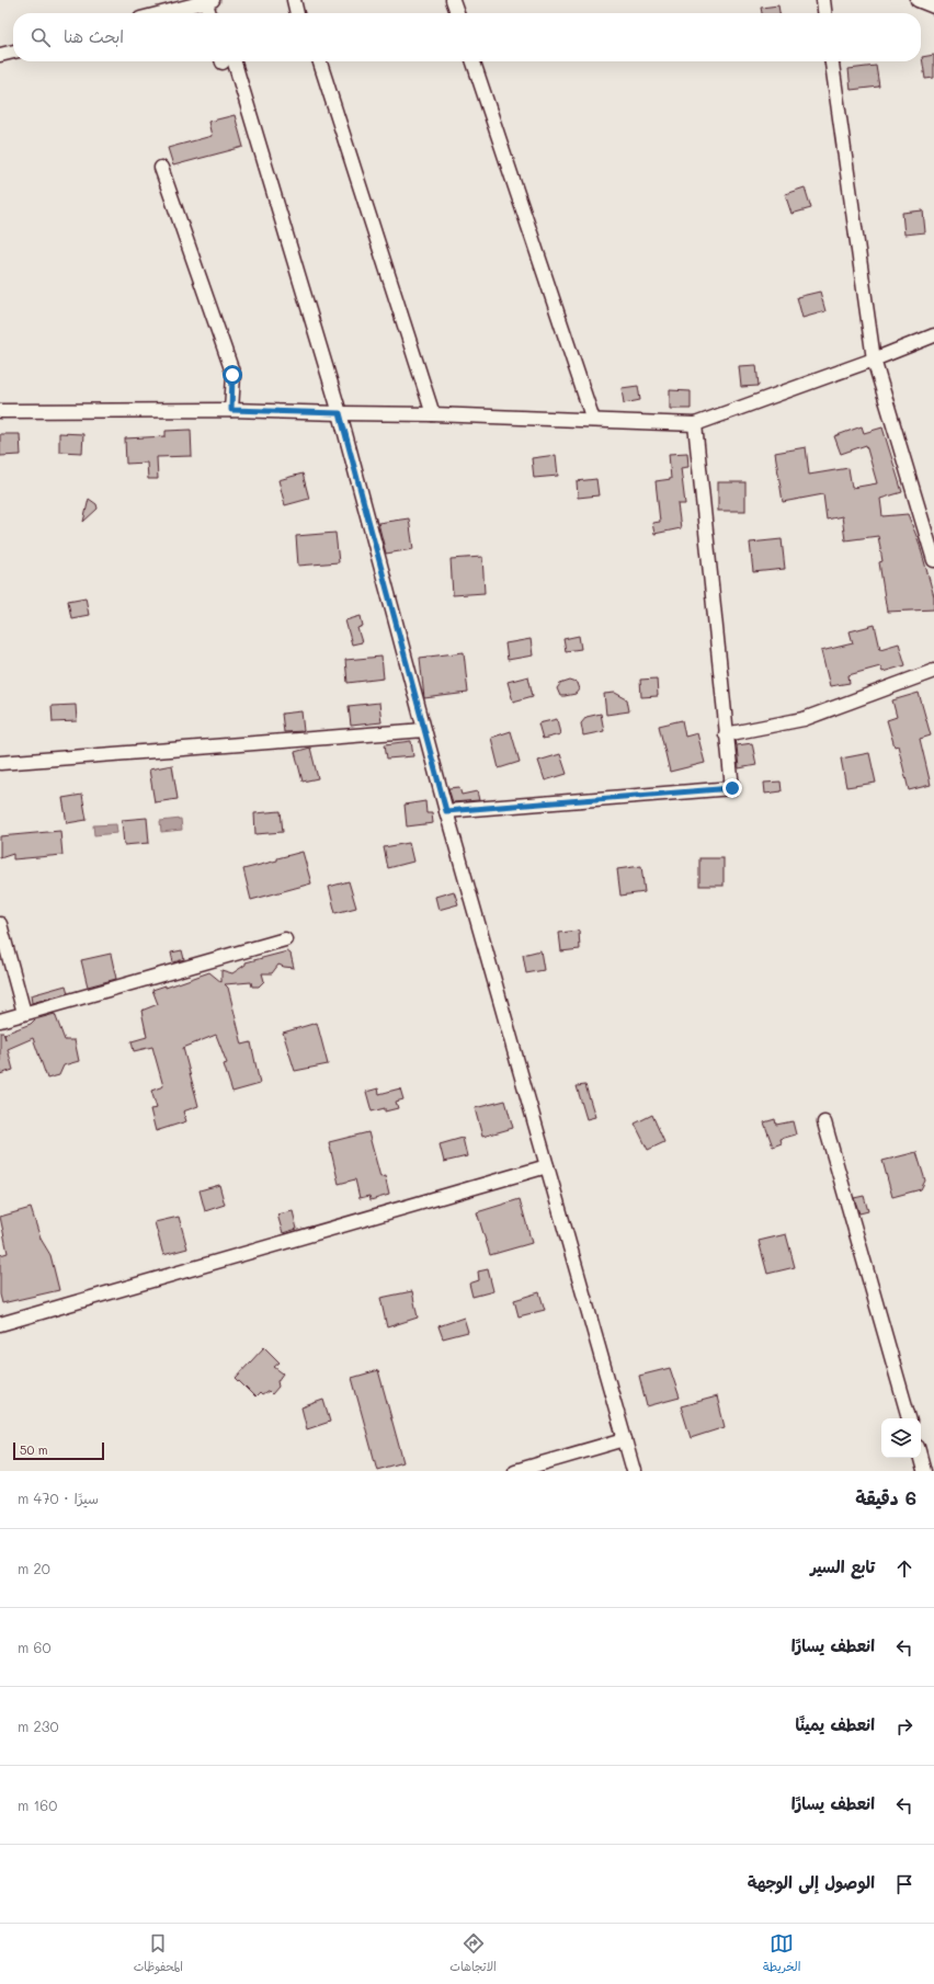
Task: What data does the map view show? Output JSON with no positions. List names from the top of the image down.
{
  "scale_bar": "50 m",
  "page": {
    "search": "ابحث هنا",
    "scale": "50 m",
    "heading": ["6 دقيقة", "سيرًا · 470 m"],
    "list": [
      ["تابع السير", "20 m"],
      ["انعطف يسارًا", "60 m"],
      ["انعطف يمينًا", "230 m"],
      ["انعطف يسارًا", "160 m"],
      "الوصول إلى الوجهة"
    ],
    "nav": ["الخريطة", "الاتجاهات", "المحفوظات"]
  }
}
